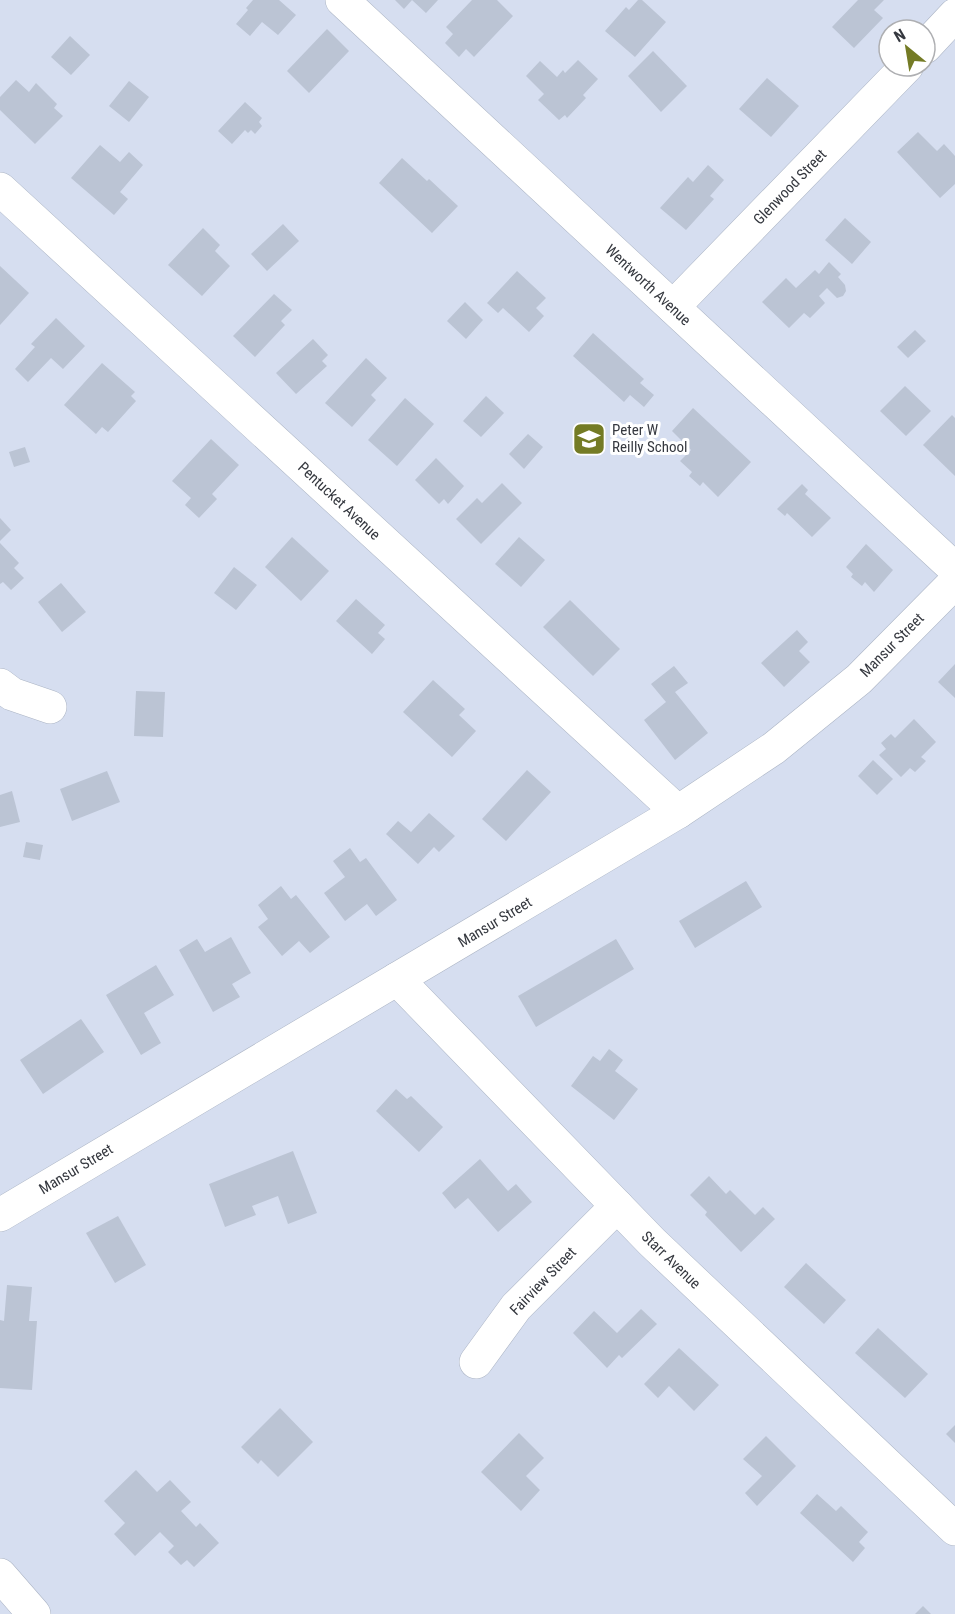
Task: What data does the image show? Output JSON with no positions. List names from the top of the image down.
{
  "streets": {
    "street": [
      "Glenwood Street",
      "Wentworth Avenue",
      "Pentucket Avenue",
      "Mansur Street",
      "Starr Avenue",
      "Fairview Street"
    ]
  },
  "crossings": [
    ["Glenwood Street", "Wentworth Avenue"],
    ["Pentucket Avenue", "Mansur Street"],
    ["Mansur Street", "Starr Avenue"],
    ["Starr Avenue", "Fairview Street"]
  ],
  "places": {
    "school or university": ["Peter W Reilly School"]
  },
  "north": "top left"
}
